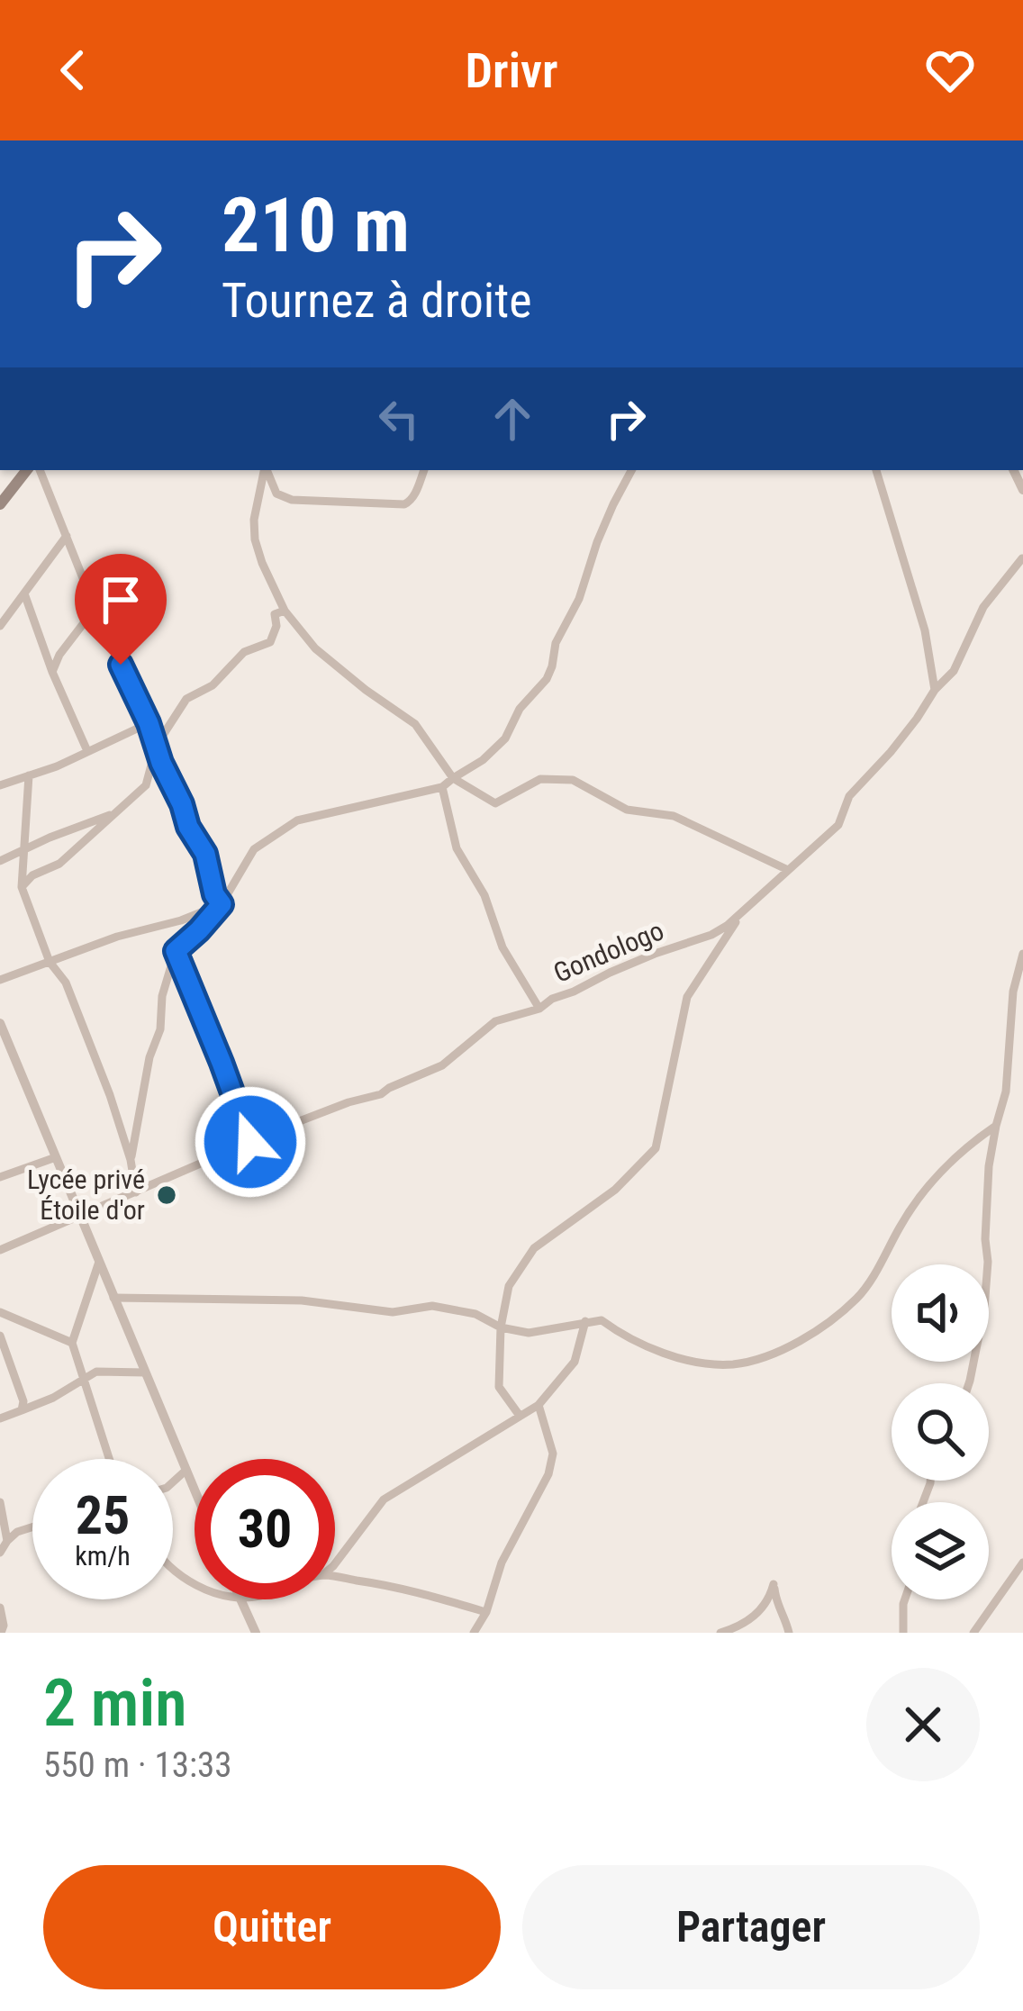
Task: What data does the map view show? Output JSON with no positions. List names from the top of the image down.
{
  "streets": {
    "street": ["Gondologo"]
  },
  "places": ["Lycée privé Étoile d'or"],
  "page": {
    "header": "Drivr",
    "turn": ["210 m", "Tournez à droite"],
    "speed": "25 km/h",
    "limit": "30",
    "heading": ["2 min", "550 m · 13:33"],
    "buttons": ["Quitter", "Partager"]
  }
}
